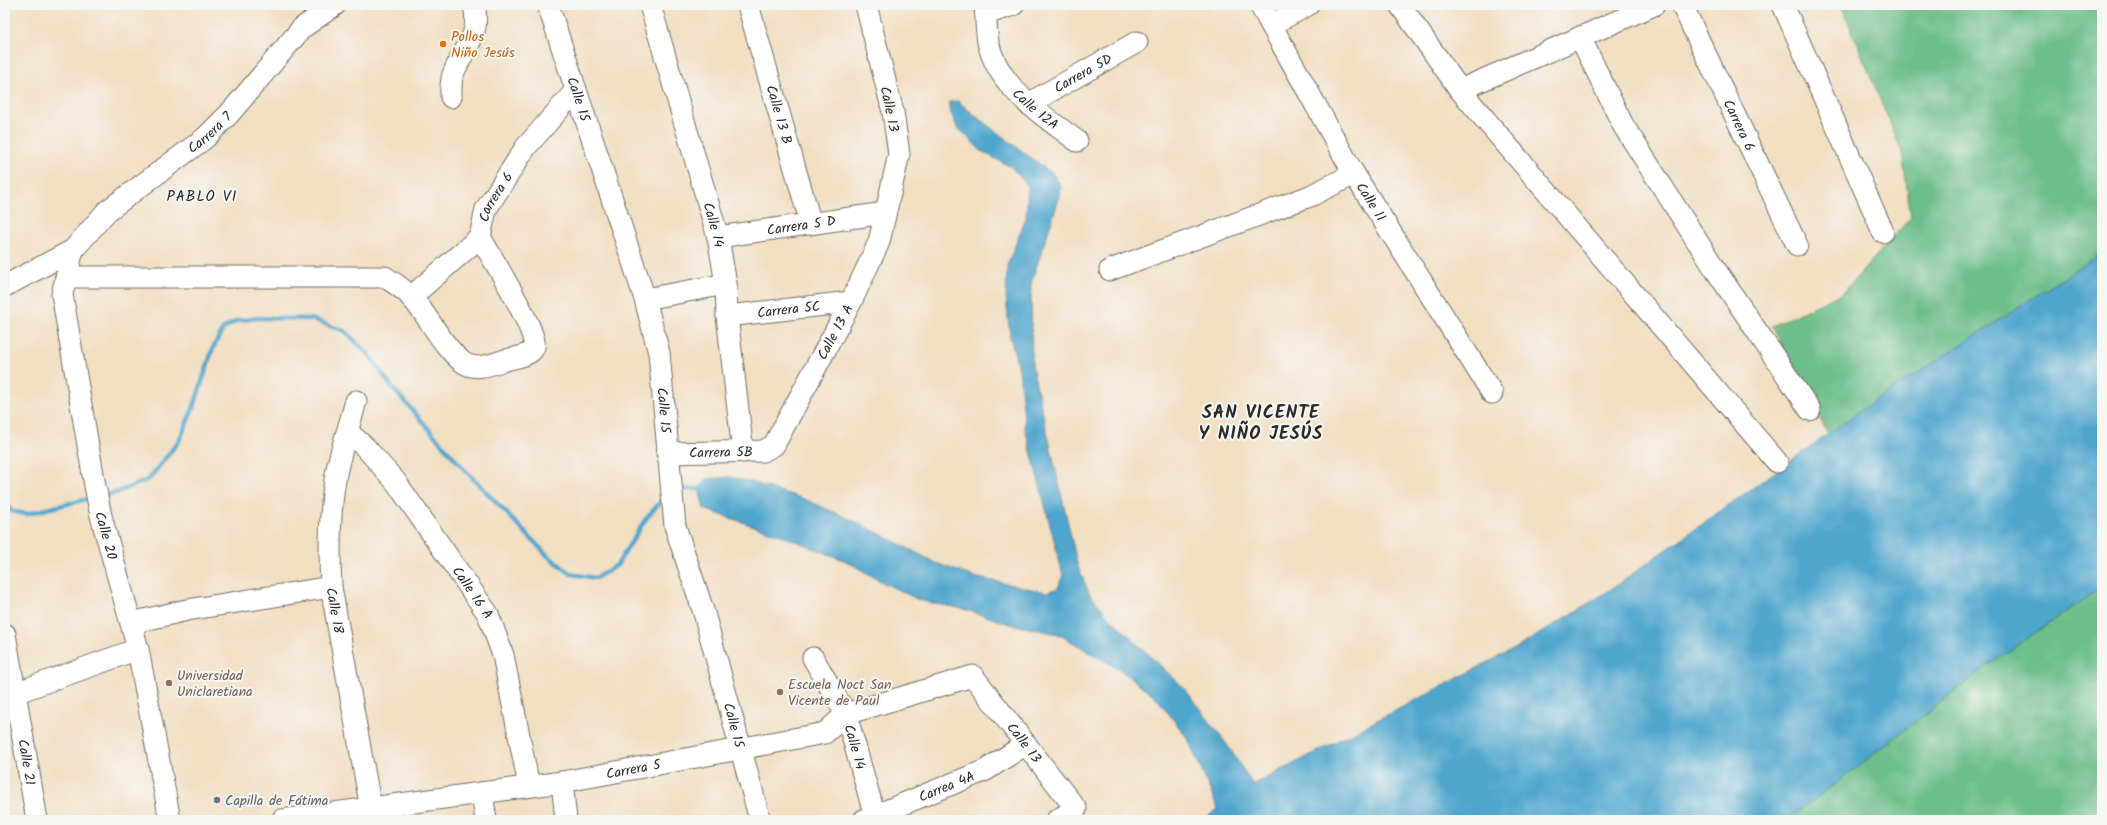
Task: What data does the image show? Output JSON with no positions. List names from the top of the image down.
{
  "streets": {
    "street": [
      "Carrera 5D",
      "Calle 15",
      "Calle 12A",
      "Calle 13",
      "Calle 13 B",
      "Carrera 6",
      "Carrera 7",
      "Calle 11",
      "Calle 14",
      "Carrera 5 D",
      "Carrera 5C",
      "Calle 13 A",
      "Carrera 5B",
      "Calle 20",
      "Calle 16 A",
      "Calle 18",
      "Calle 21",
      "Carrera 5",
      "Carrea 4A"
    ]
  },
  "crossings": [
    ["Carrera 5D", "Calle 12A"],
    ["Calle 15", "Carrera 6"],
    ["Calle 15", "Carrera 5B"],
    ["Calle 15", "Carrera 5"],
    ["Calle 13", "Carrera 5 D"],
    ["Calle 13", "Calle 13 A"],
    ["Calle 13", "Carrera 5"],
    ["Calle 13", "Carrea 4A"],
    ["Calle 13 B", "Carrera 5 D"],
    ["Carrera 7", "Calle 20"],
    ["Calle 14", "Carrera 5 D"],
    ["Calle 14", "Carrera 5C"],
    ["Calle 14", "Carrera 5B"],
    ["Calle 14", "Carrera 5"],
    ["Calle 14", "Carrea 4A"],
    ["Carrera 5 D", "Calle 13 A"],
    ["Carrera 5C", "Calle 13 A"],
    ["Calle 13 A", "Carrera 5B"],
    ["Calle 16 A", "Calle 18"],
    ["Calle 16 A", "Carrera 5"],
    ["Calle 18", "Carrera 5"]
  ],
  "districts": ["PABLO VI", "SAN VICENTE Y NIÑO JESÚS"],
  "places": [
    "Pollos Niño Jesús",
    "Universidad Uniclaretiana",
    "Escuela Noct San Vicente de Paul",
    "Capilla de Fátima"
  ]
}
